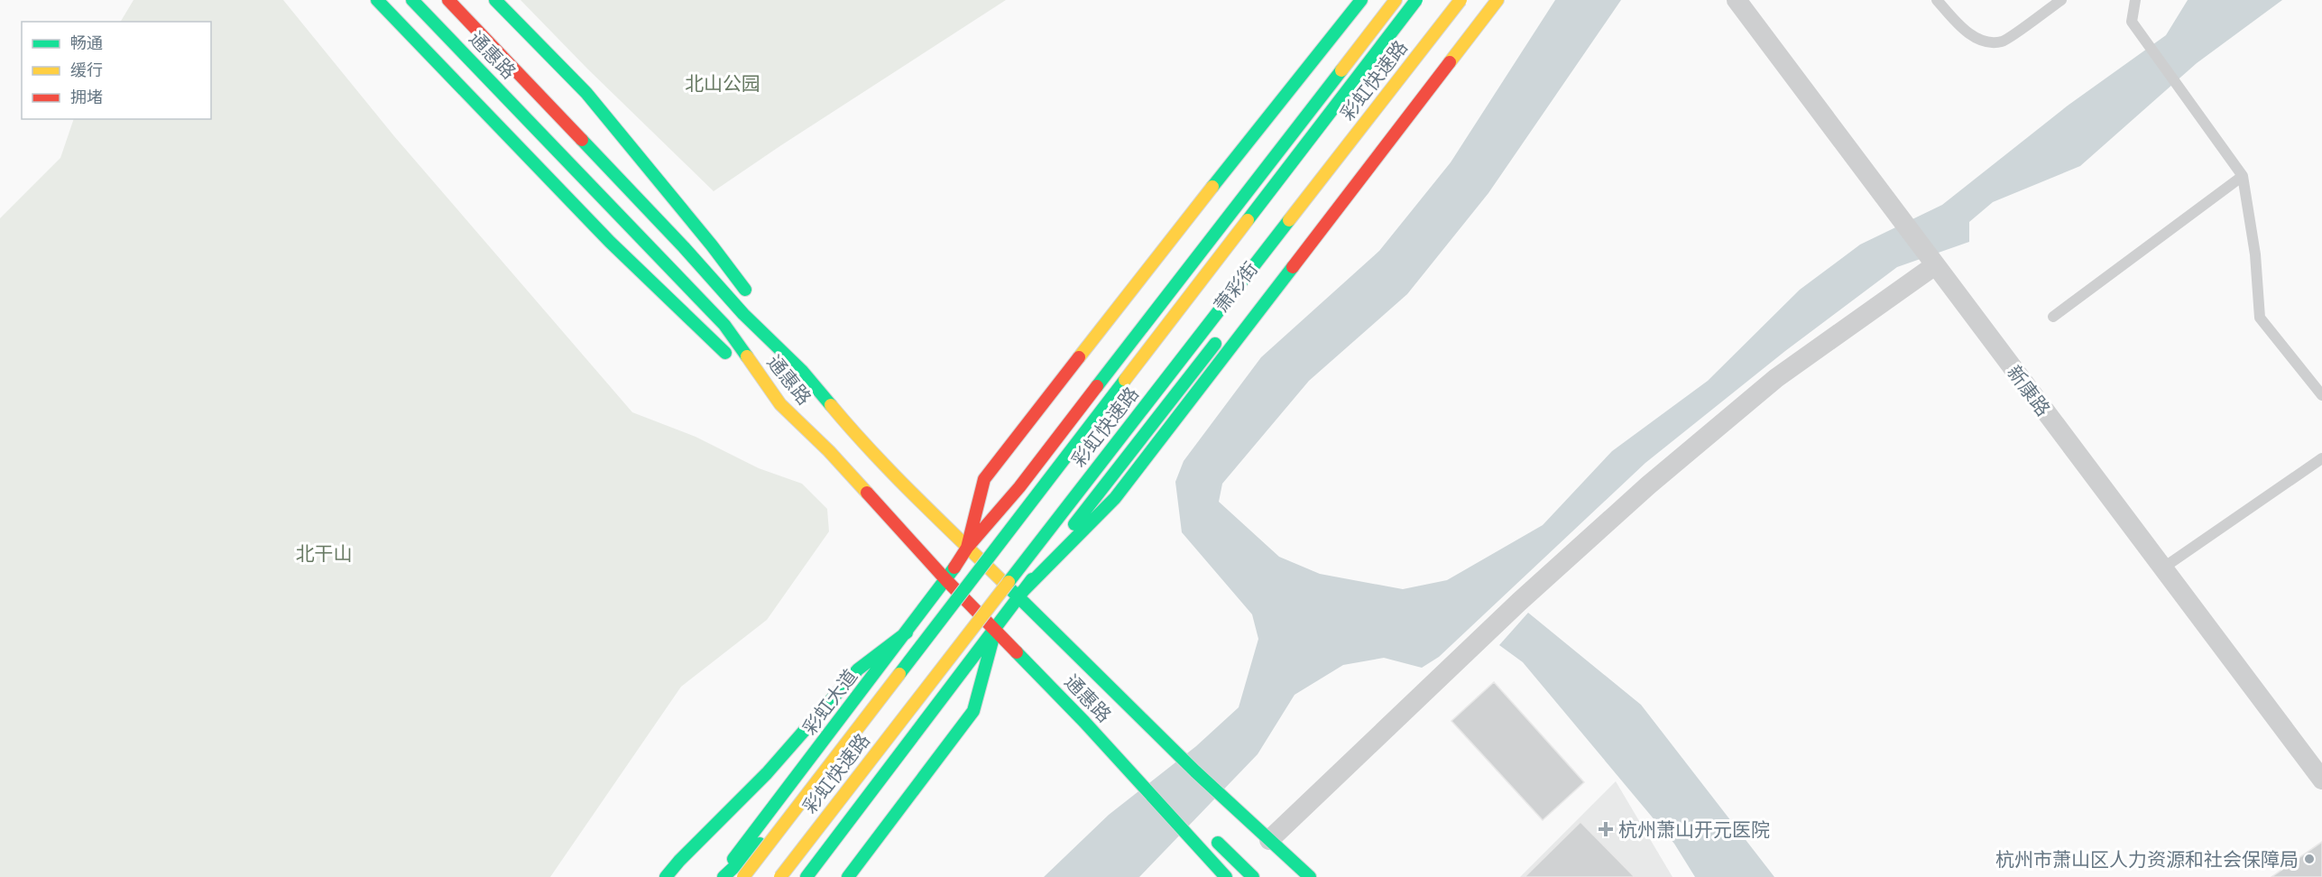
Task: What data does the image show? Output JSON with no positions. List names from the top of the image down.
{
  "streets": {
    "main road": [
      "通惠路",
      "彩虹快速路",
      "萧彩街",
      "彩虹大道"
    ],
    "street": ["新康路"]
  },
  "crossings": [
    ["通惠路", "萧彩街"],
    ["通惠路", "彩虹大道"]
  ],
  "parks": ["北山公园", "北干山"],
  "places": {
    "health": ["杭州萧山开元医院"],
    "other": ["杭州市萧山区人力资源和社会保障局"]
  },
  "legend": ["畅通", "缓行", "拥堵"]
}
